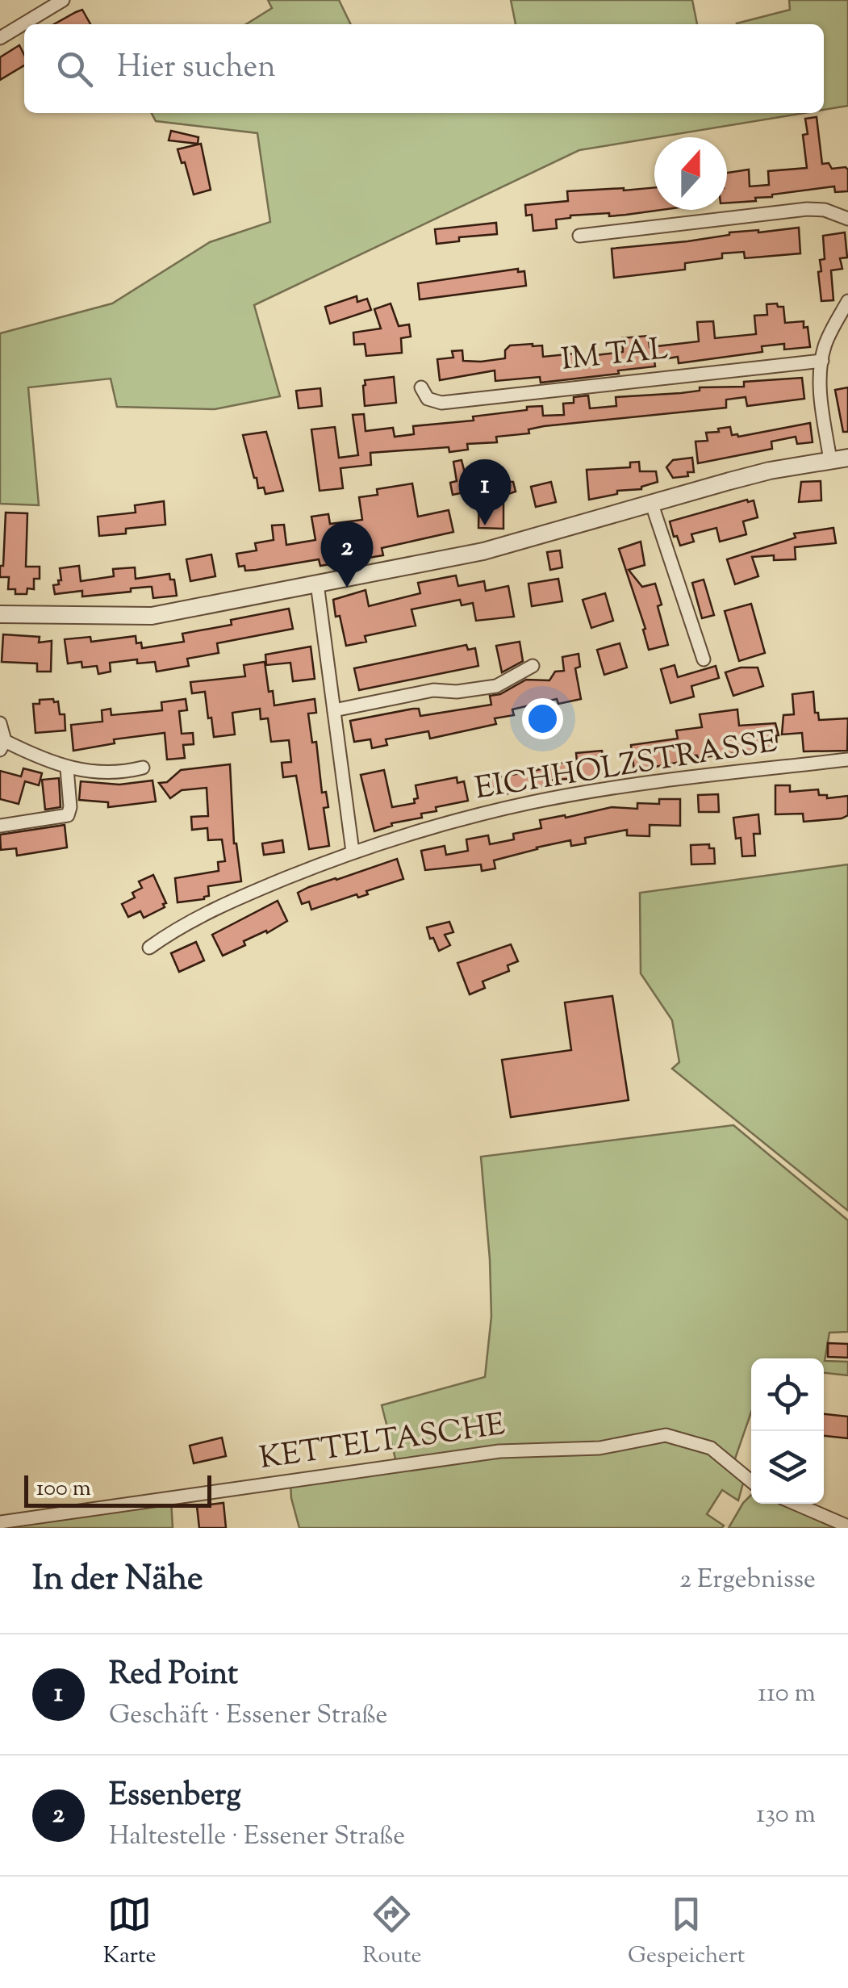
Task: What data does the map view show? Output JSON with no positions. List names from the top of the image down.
{
  "streets": {
    "street": ["IM TAL", "EICHHOLZSTRASSE", "KETTELTASCHE"]
  },
  "scale_bar": "100 m",
  "north": "top",
  "page": {
    "search": "Hier suchen",
    "pins": ["1", "2"],
    "scale": "100 m",
    "heading": ["In der Nähe", "2 Ergebnisse"],
    "list": [
      {
        "mark": "1",
        "name": "Red Point",
        "note": "Geschäft · Essener Straße",
        "value": "110 m"
      },
      {
        "mark": "2",
        "name": "Essenberg",
        "note": "Haltestelle · Essener Straße",
        "value": "130 m"
      }
    ],
    "nav": ["Karte", "Route", "Gespeichert"]
  }
}
